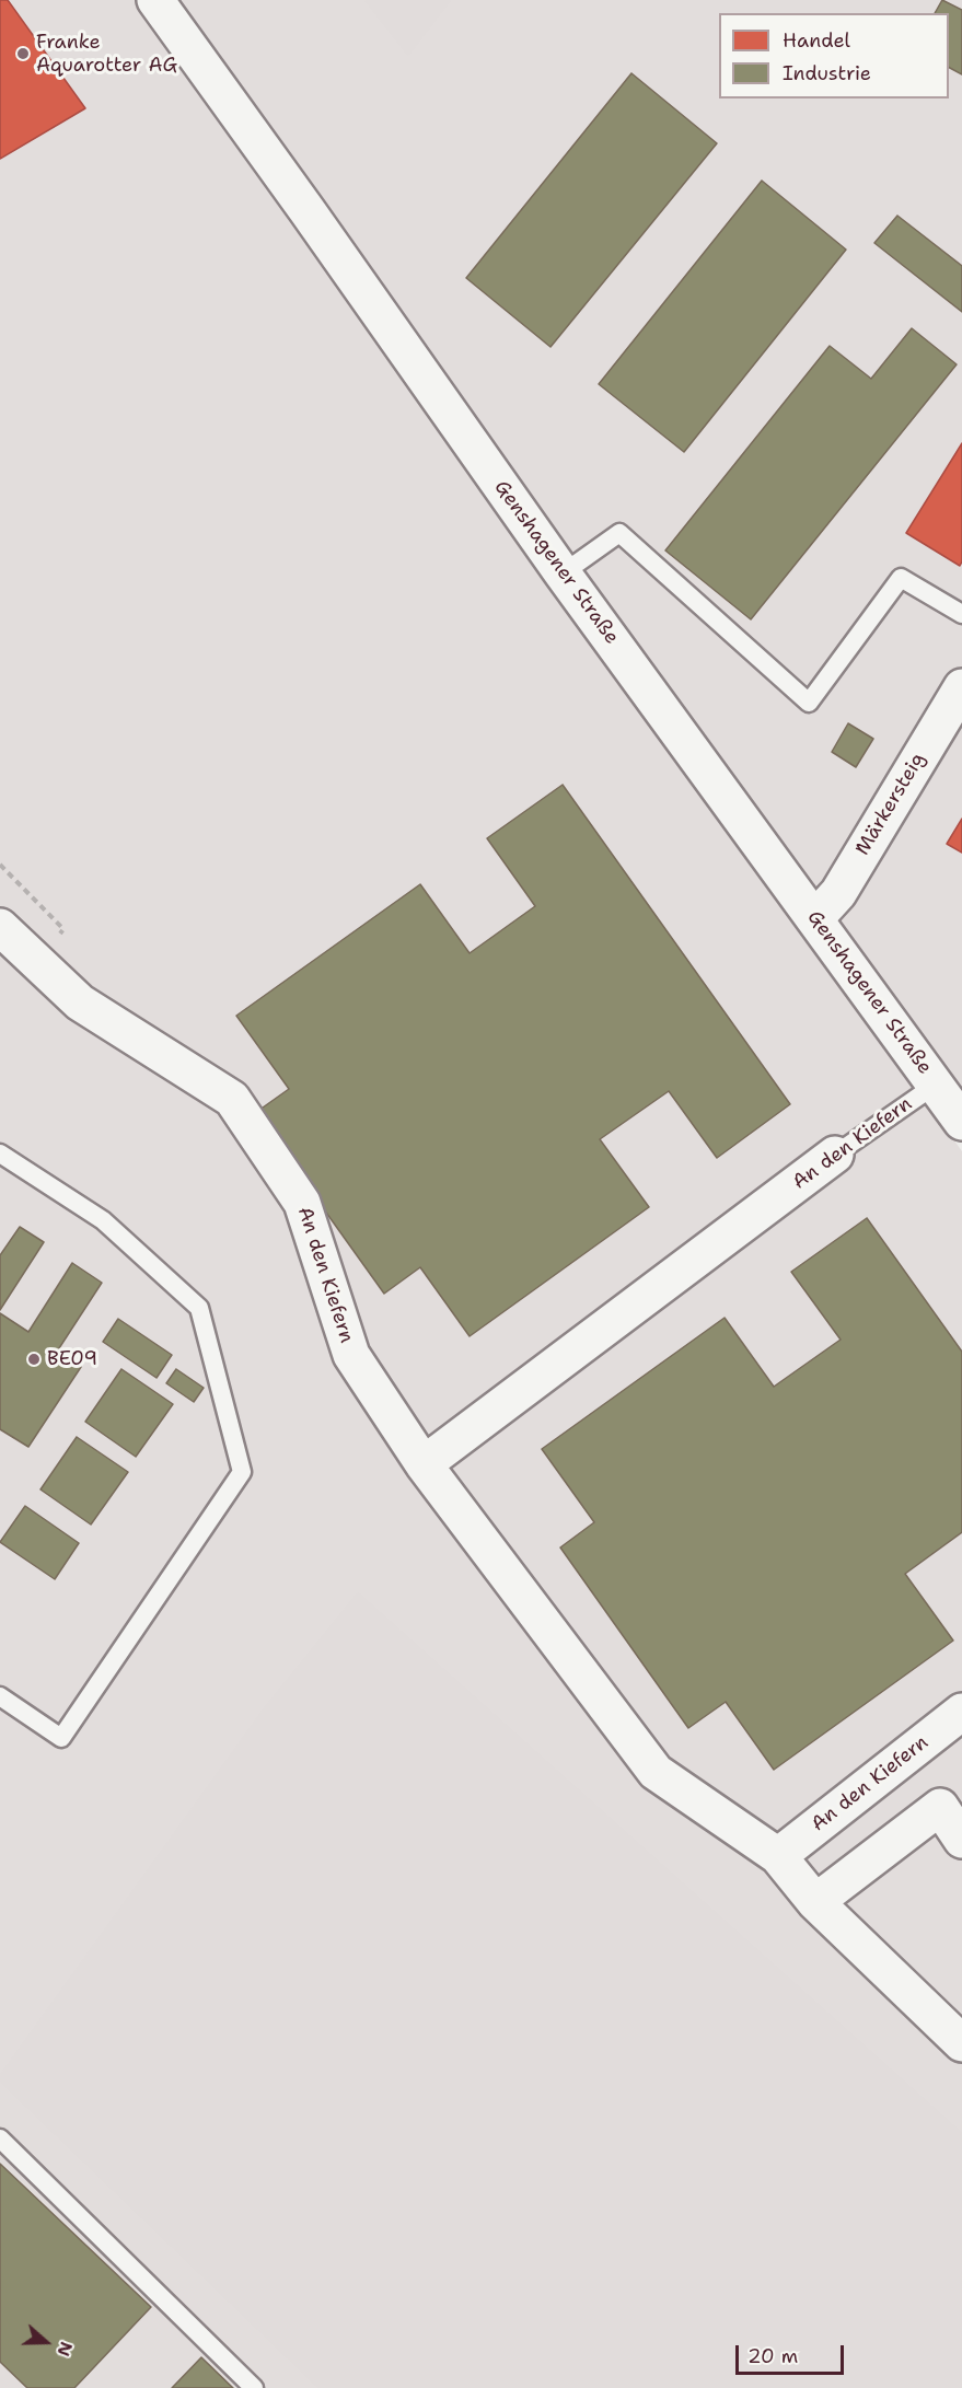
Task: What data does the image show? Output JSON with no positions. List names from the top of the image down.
{
  "streets": {
    "street": ["Genshagener Straße", "Märkersteig", "An den Kiefern"]
  },
  "crossings": [
    ["Genshagener Straße", "Märkersteig"],
    ["Genshagener Straße", "An den Kiefern"]
  ],
  "places": ["Franke Aquarotter AG", "BE09"],
  "legend": ["Handel", "Industrie"],
  "scale_bar": "20 m",
  "north": "right"
}
